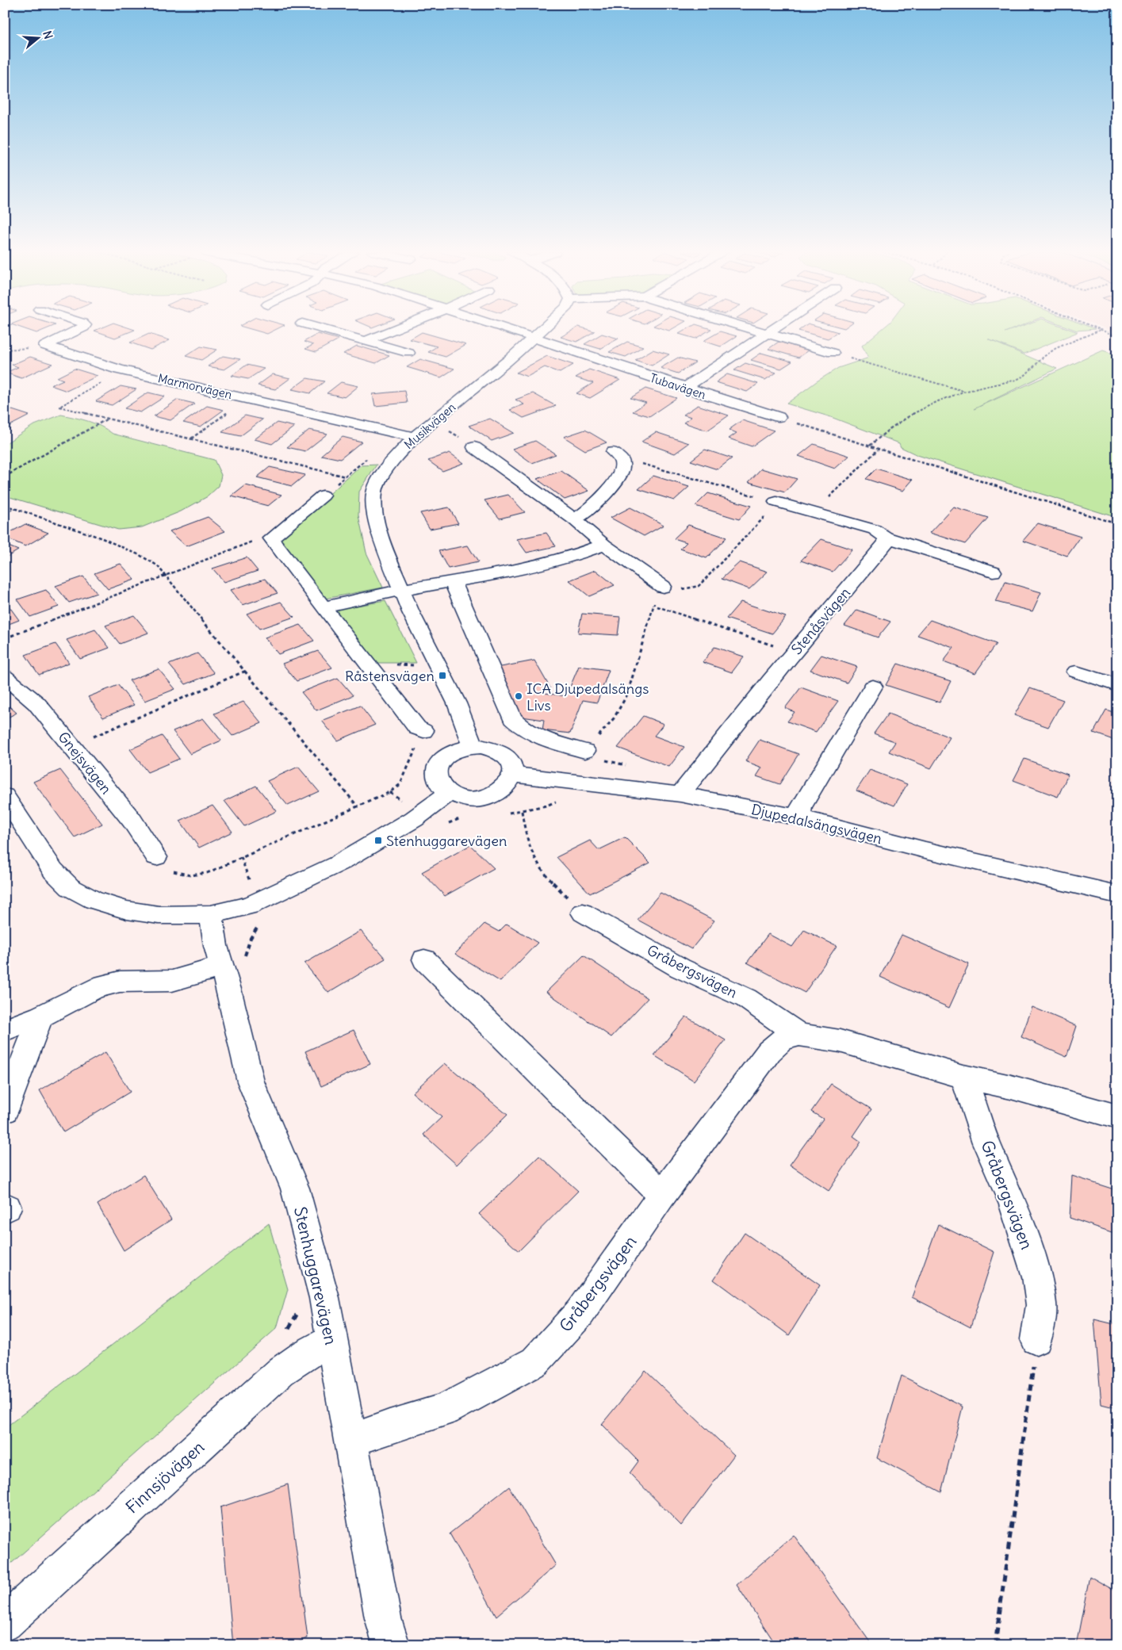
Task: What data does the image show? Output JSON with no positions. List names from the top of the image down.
{
  "streets": {
    "street": [
      "Marmorvägen",
      "Tubavägen",
      "Musikvägen",
      "Stenåsvägen",
      "Gnejsvägen",
      "Djupedalsängsvägen",
      "Gråbergsvägen",
      "Stenhuggarevägen",
      "Finnsjövägen"
    ]
  },
  "crossings": [
    ["Marmorvägen", "Musikvägen"],
    ["Tubavägen", "Musikvägen"],
    ["Musikvägen", "Djupedalsängsvägen"],
    ["Stenåsvägen", "Djupedalsängsvägen"],
    ["Gråbergsvägen", "Stenhuggarevägen"],
    ["Stenhuggarevägen", "Finnsjövägen"]
  ],
  "places": {
    "transit": ["Råstensvägen", "Stenhuggarevägen"],
    "other": ["ICA Djupedalsängs Livs"]
  },
  "north": "right"
}
